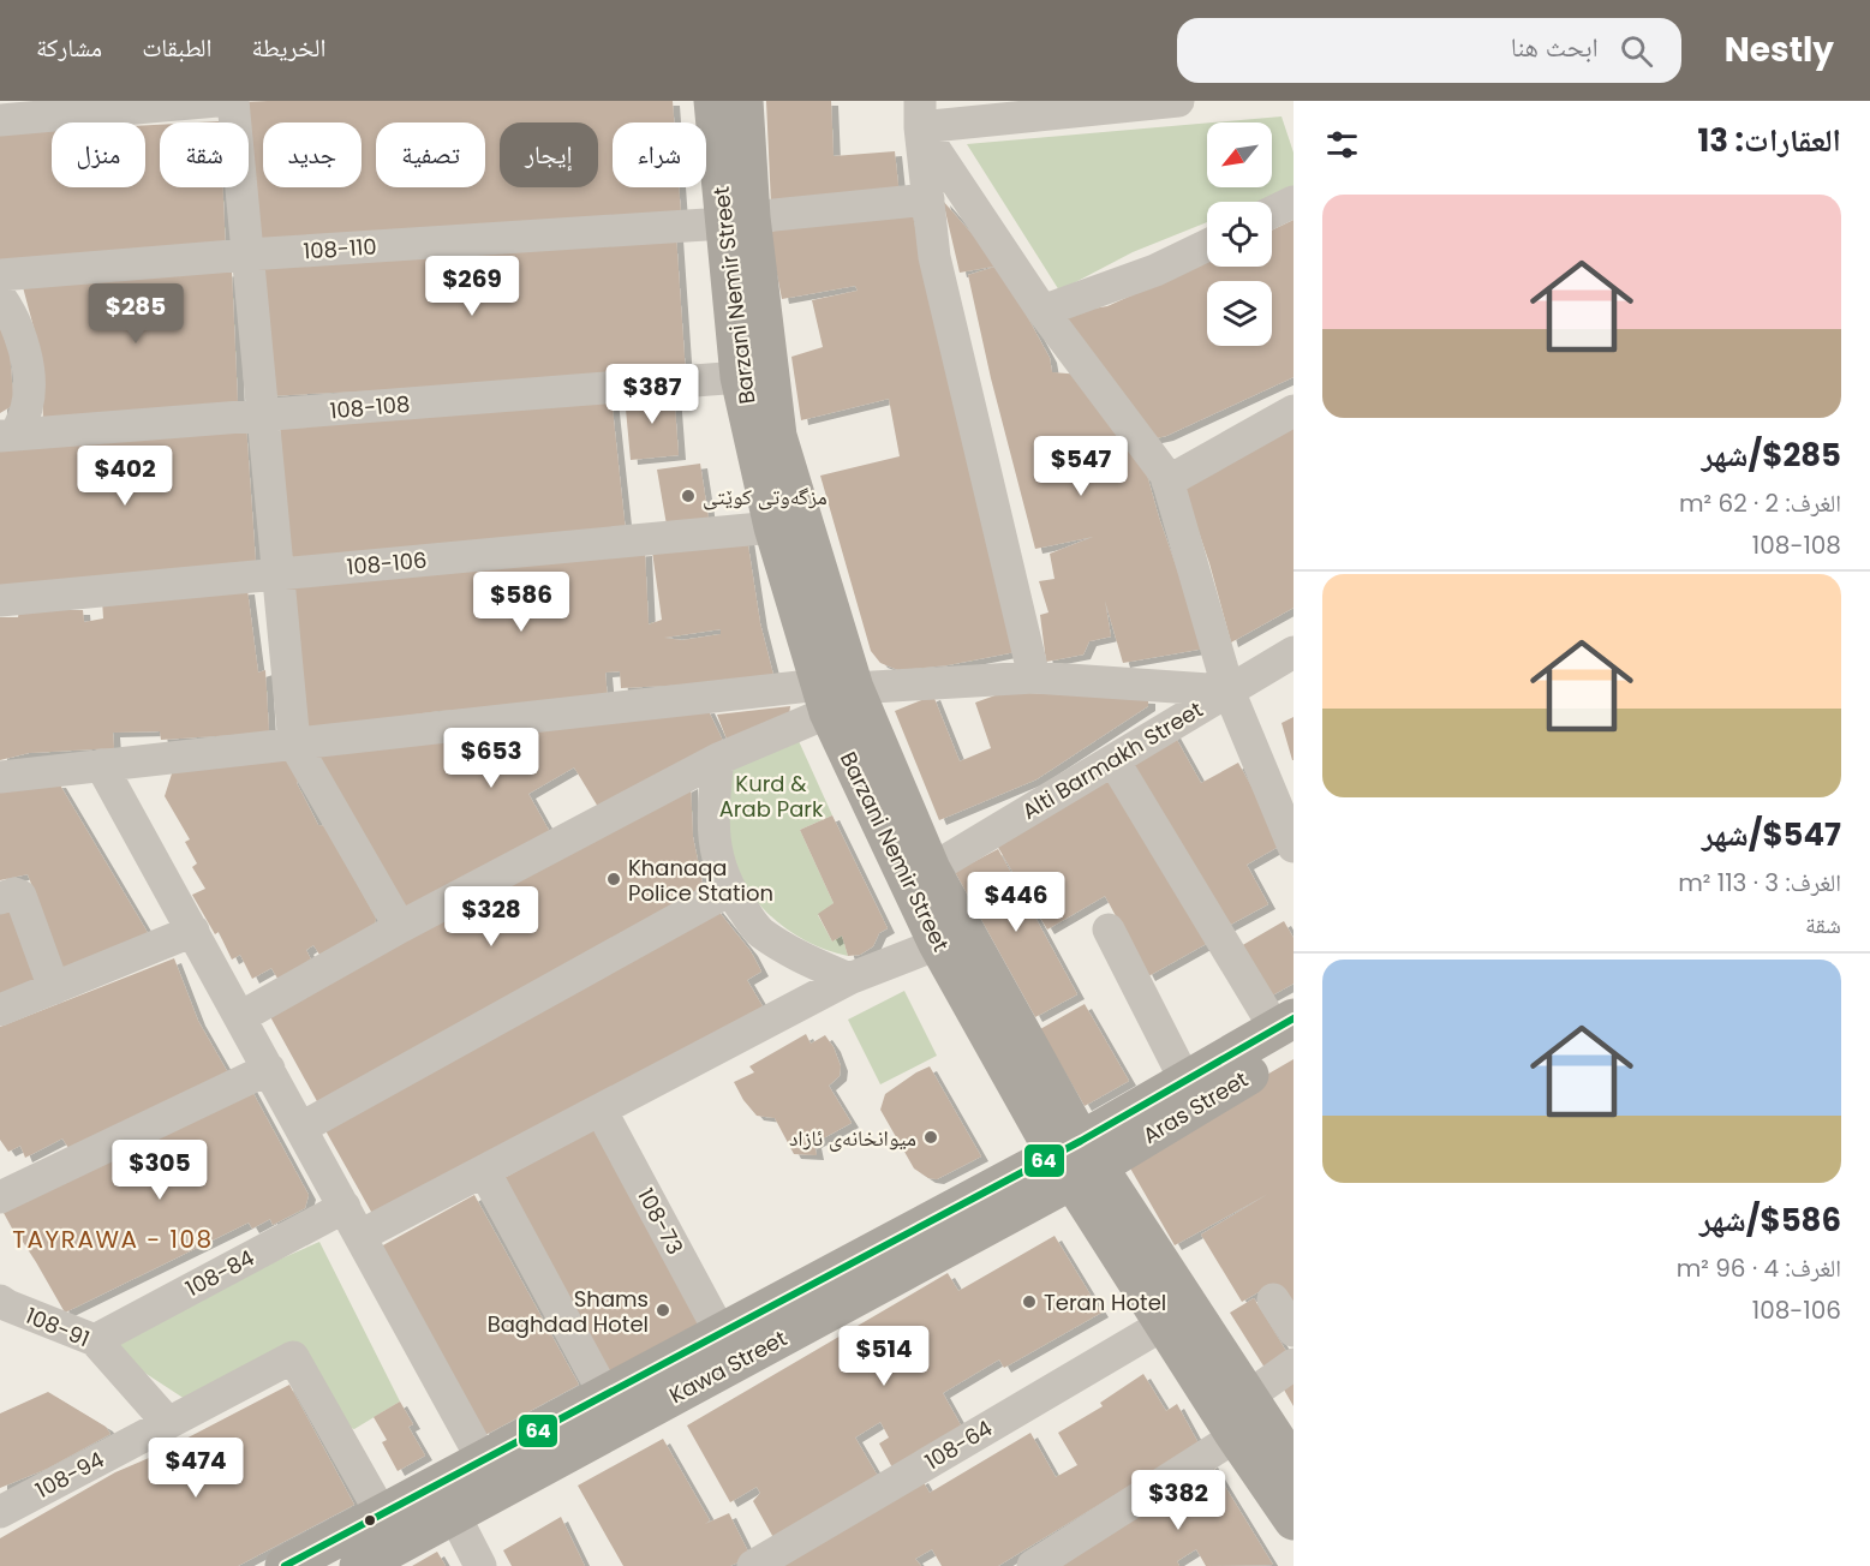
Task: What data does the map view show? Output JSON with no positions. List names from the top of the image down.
{
  "streets": {
    "main road": ["Barzani Nemir Street", "Aras Street", "Kawa Street"],
    "street": [
      "108-110",
      "108-108",
      "108-106",
      "Alti Barmakh Street",
      "108-73",
      "108-84",
      "108-91",
      "108-64",
      "108-94"
    ]
  },
  "crossings": [
    ["108-110", "Barzani Nemir Street"],
    ["Barzani Nemir Street", "108-108"],
    ["Barzani Nemir Street", "108-106"],
    ["Barzani Nemir Street", "Alti Barmakh Street"],
    ["Barzani Nemir Street", "Aras Street"],
    ["Barzani Nemir Street", "Kawa Street"],
    ["Barzani Nemir Street", "108-64"],
    ["Aras Street", "Kawa Street"],
    ["108-73", "Kawa Street"],
    ["108-84", "108-91"],
    ["108-91", "108-94"],
    ["Kawa Street", "108-94"]
  ],
  "districts": ["TAYRAWA - 108"],
  "parks": ["Kurd & Arab Park"],
  "places": [
    "مزگەوتی کوێتی",
    "Khanaqa Police Station",
    "میوانخانەی ئازاد",
    "Teran Hotel",
    "Shams Baghdad Hotel"
  ],
  "lines": ["transit line 64"],
  "north": "bottom left",
  "page": {
    "header": "Nestly",
    "search": "ابحث هنا",
    "nav": ["الخريطة", "الطبقات", "مشاركة"],
    "heading": "العقارات: 13",
    "chip": [
      "شراء",
      "إيجار",
      "تصفية",
      "جديد",
      "شقة",
      "منزل"
    ],
    "list": [
      {
        "name": "$285/شهر",
        "note": "الغرف: 2 · 62 m² · 108-108"
      },
      {
        "name": "$547/شهر",
        "note": "الغرف: 3 · 113 m² · شقة"
      },
      {
        "name": "$586/شهر",
        "note": "الغرف: 4 · 96 m² · 108-106"
      }
    ],
    "price": [
      "$269",
      "$285",
      "$387",
      "$547",
      "$402",
      "$586",
      "$653",
      "$446",
      "$328",
      "$305",
      "$514",
      "$474",
      "$382"
    ]
  }
}
